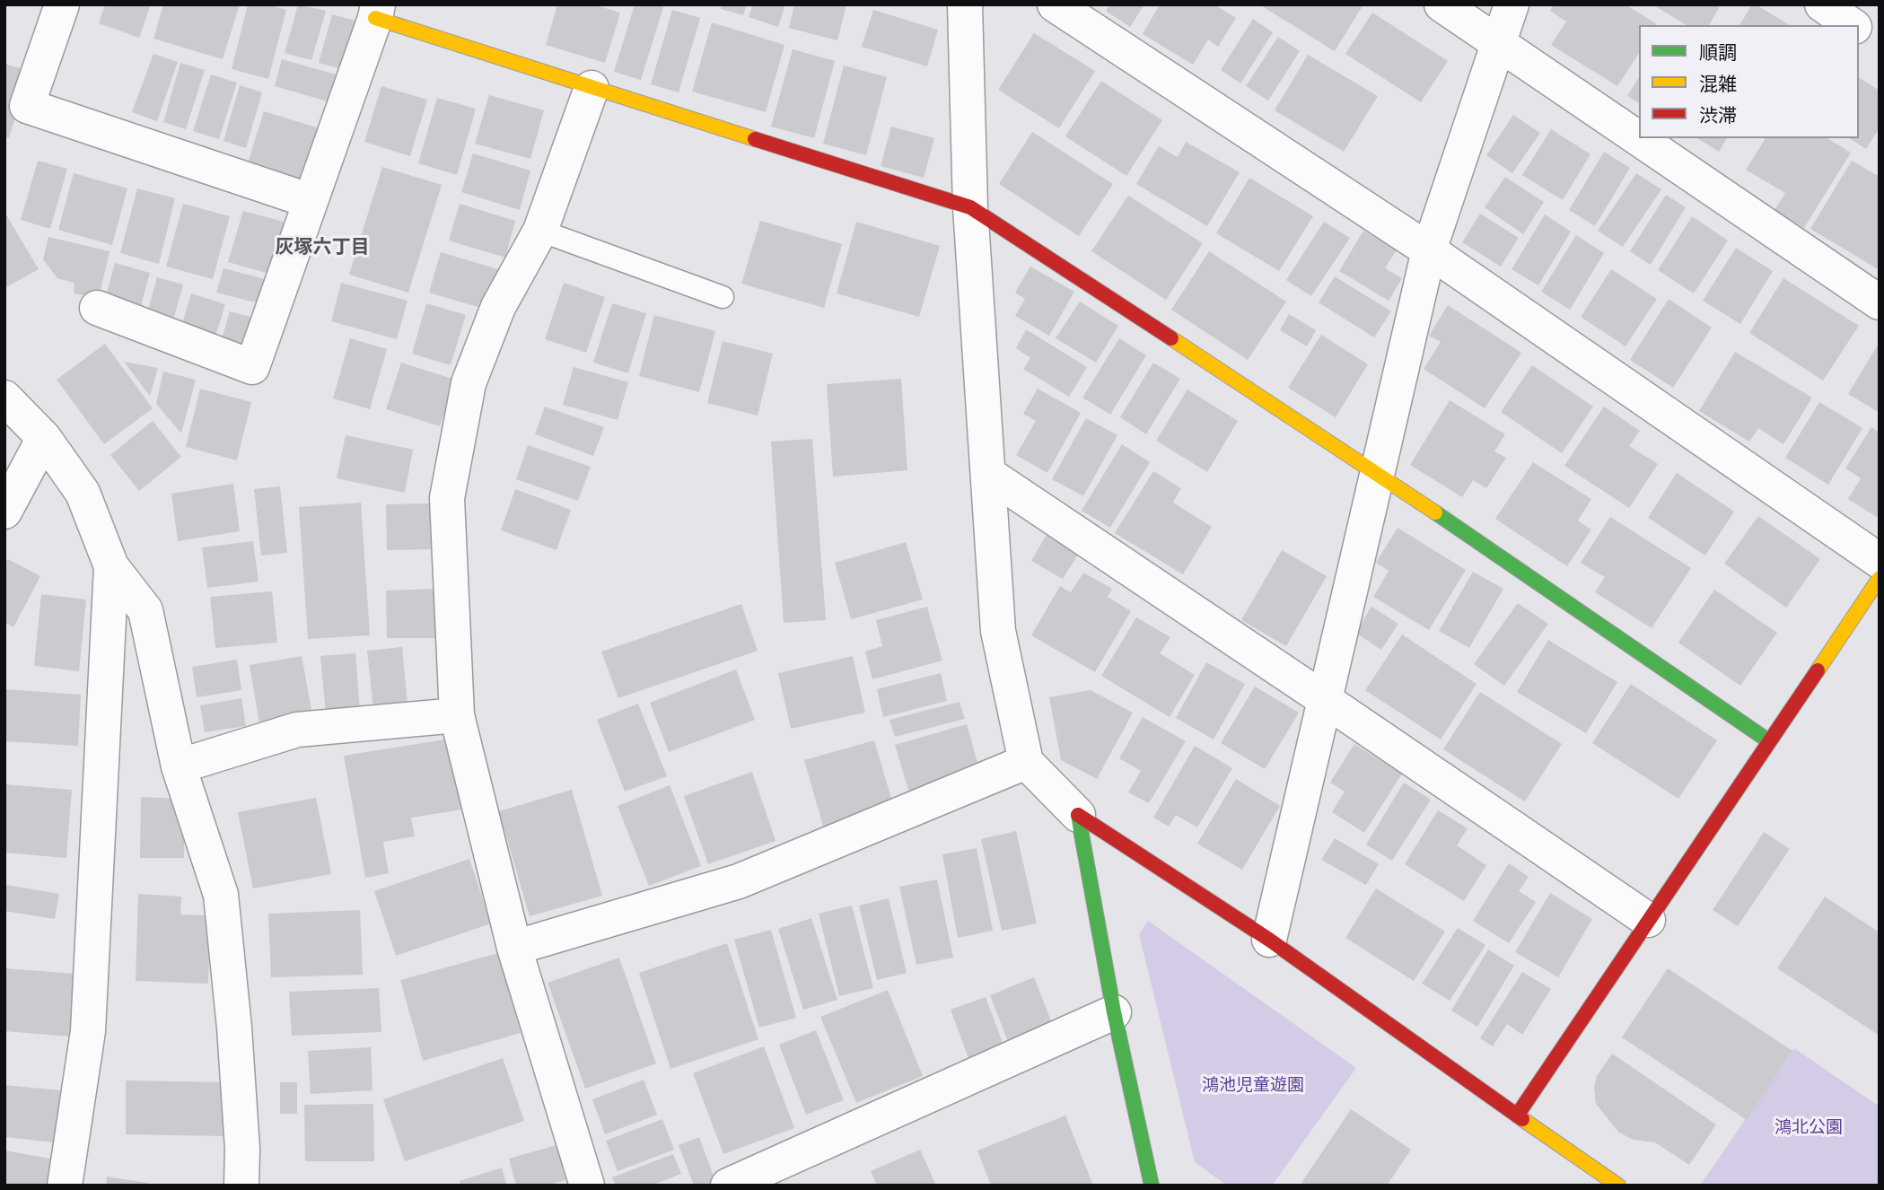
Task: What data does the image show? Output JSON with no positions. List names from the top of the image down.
{
  "districts": ["灰塚六丁目"],
  "parks": ["鴻池児童遊園", "鴻北公園"],
  "legend": ["順調", "混雑", "渋滞"]
}
